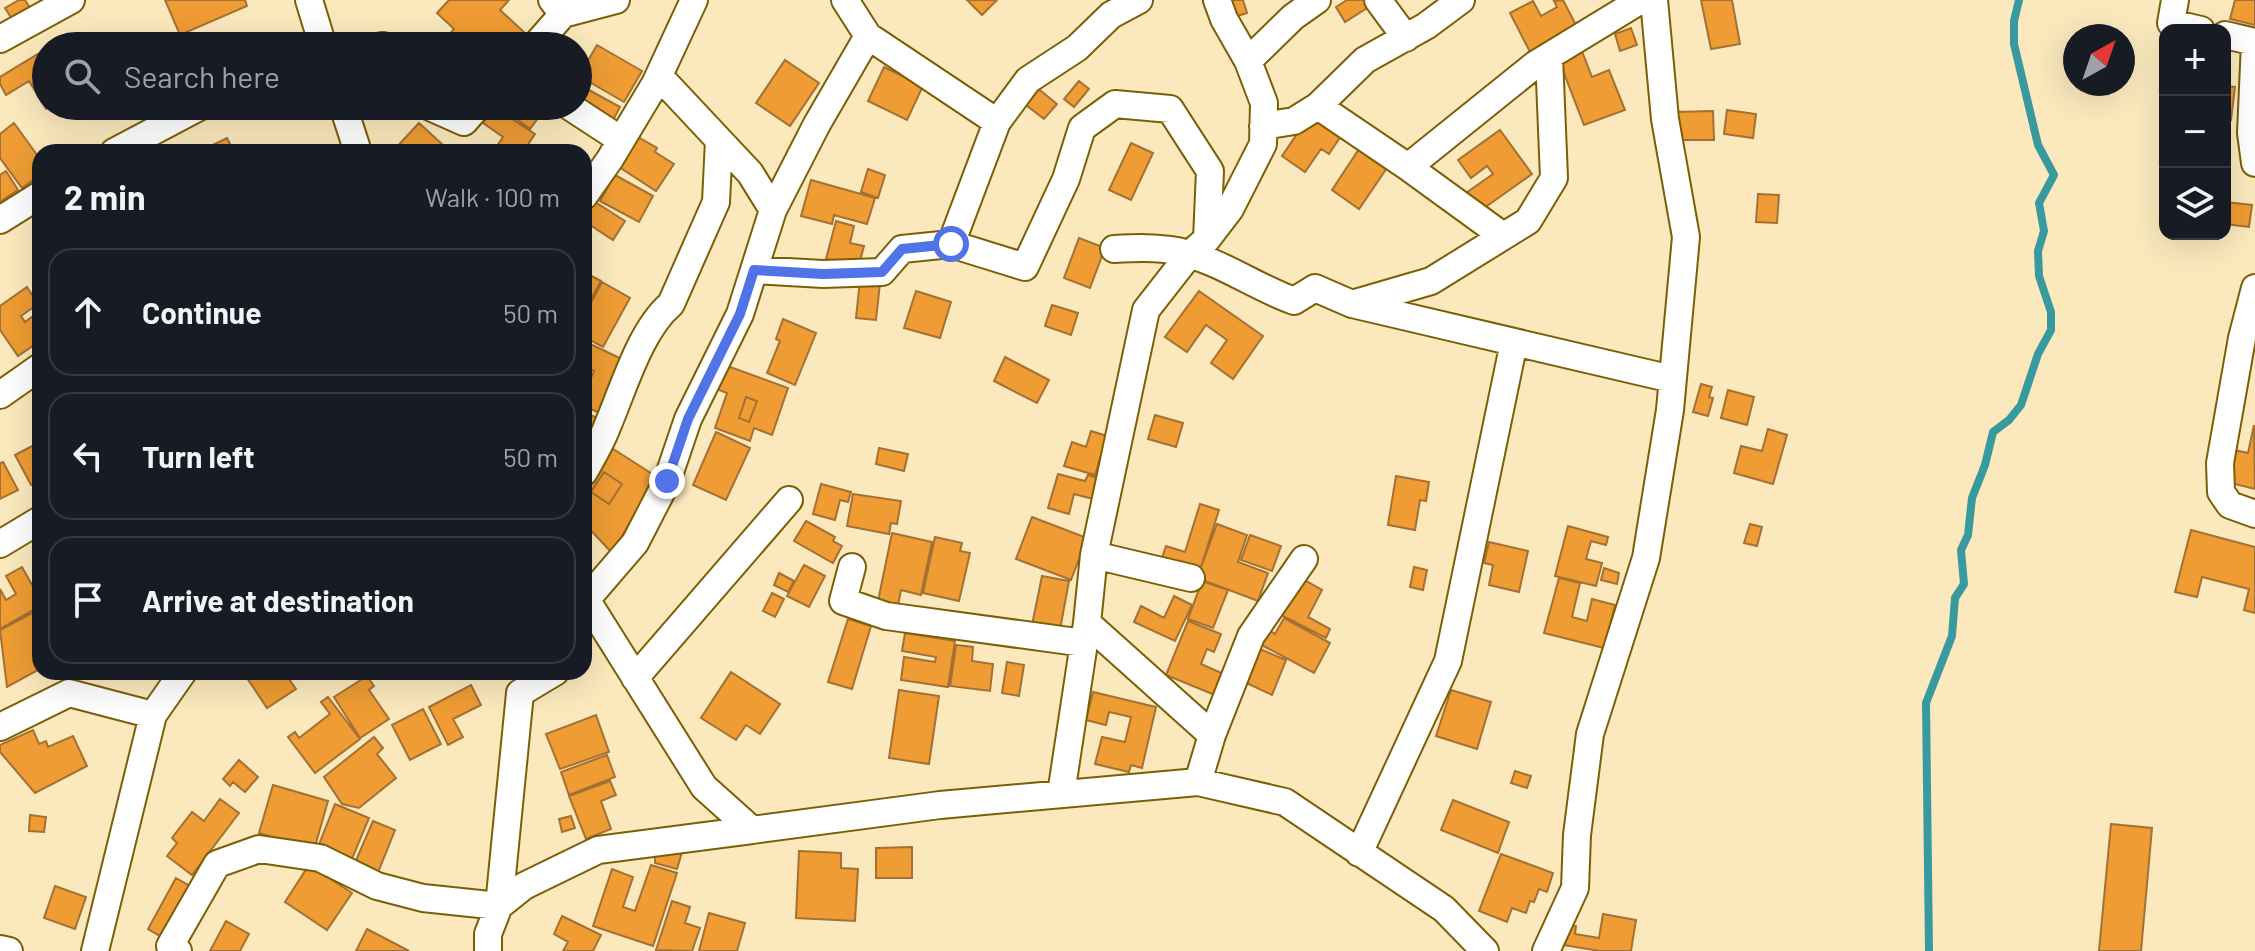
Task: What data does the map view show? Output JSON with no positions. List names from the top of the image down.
{
  "north": "top right",
  "page": {
    "map_buttons": ["+", "−"],
    "search": "Search here",
    "heading": ["2 min", "Walk · 100 m"],
    "list": [
      ["Continue", "50 m"],
      ["Turn left", "50 m"],
      "Arrive at destination"
    ]
  }
}
